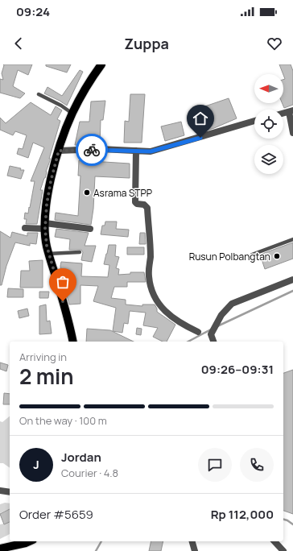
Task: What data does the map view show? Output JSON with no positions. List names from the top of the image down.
{
  "places": ["Asrama STPP", "Rusun Polbangtan"],
  "north": "left",
  "page": {
    "status": "09:24",
    "header": "Zuppa",
    "heading": ["2 min", "Arriving in", "09:26–09:31"],
    "panel": [
      "Jordan",
      "Courier · 4.8",
      "Order #5659",
      "Rp 112,000"
    ],
    "bar": "On the way · 100 m",
    "round": "J"
  }
}
